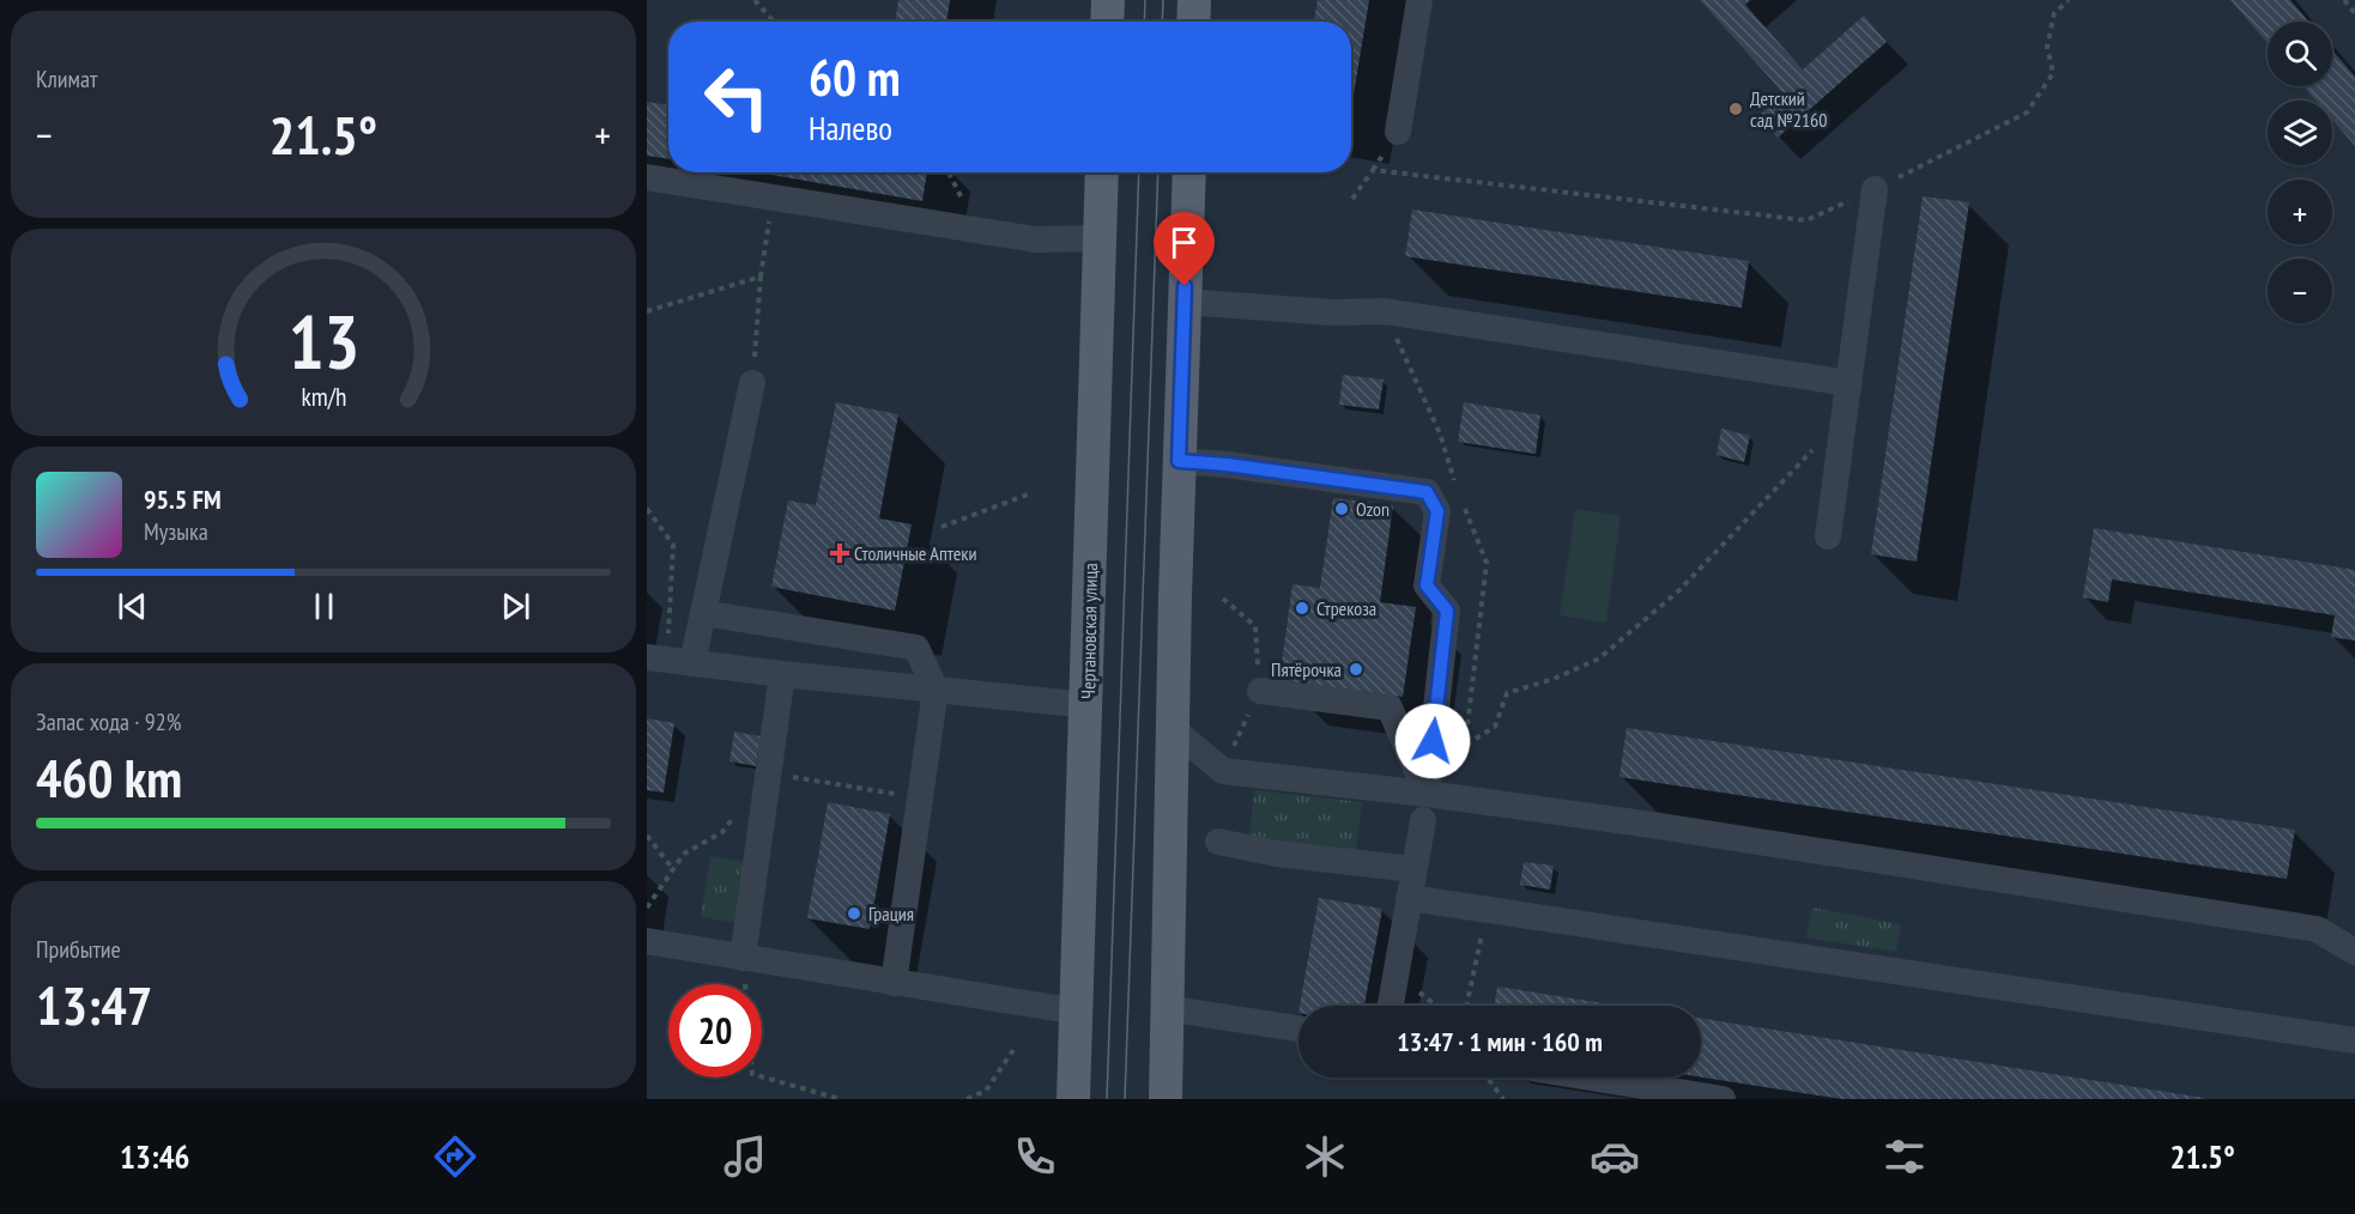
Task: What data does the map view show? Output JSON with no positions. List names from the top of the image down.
{
  "streets": {
    "main road": ["Чертановская улица"]
  },
  "places": {
    "other": [
      "Детский сад №2160",
      "Ozon",
      "Стрекоза",
      "Пятёрочка",
      "Грация"
    ],
    "health": ["Столичные Аптеки"]
  },
  "page": {
    "tile": [
      "Климат",
      ["Запас хода · 92%", "460 km"],
      ["Прибытие", "13:47"]
    ],
    "map_buttons": ["+", "−"],
    "turn": ["60 m", "Налево"],
    "heat": ["−", "21.5°", "+"],
    "song": ["95.5 FM", "Музыка"],
    "limit": "20",
    "trip": "13:47 · 1 мин · 160 m",
    "tabs": ["13:46", "21.5°"],
    "gauge": ["13", "km/h"]
  }
}
